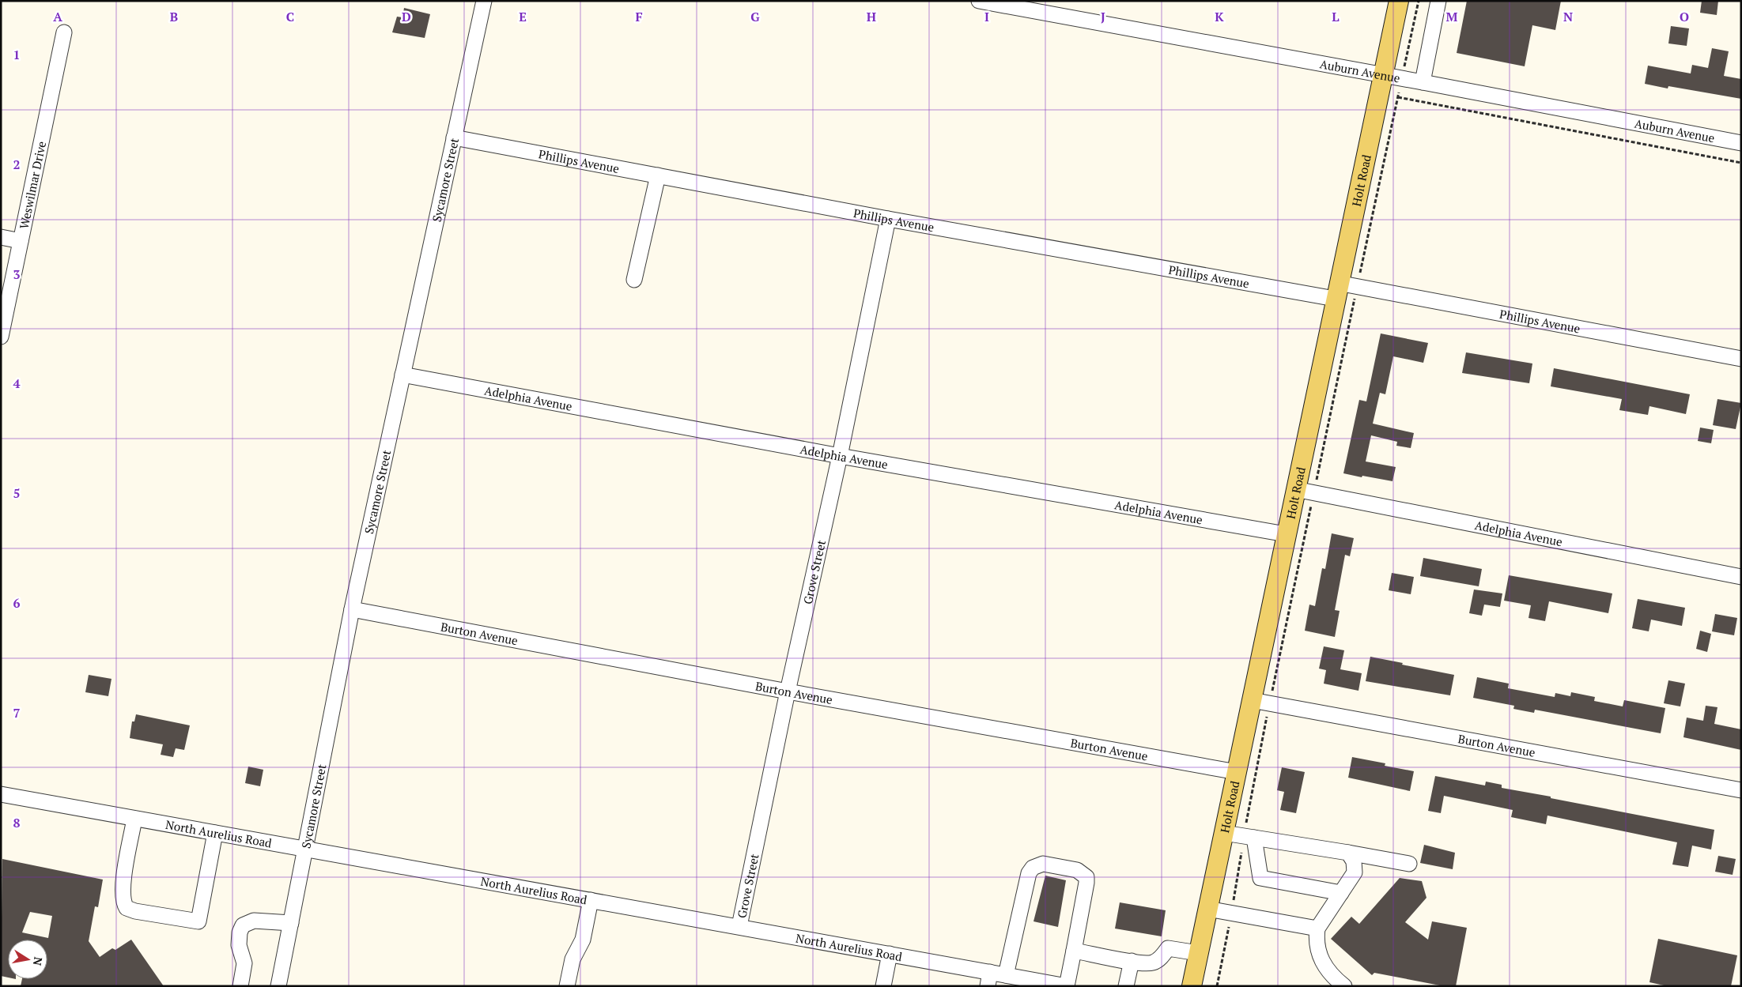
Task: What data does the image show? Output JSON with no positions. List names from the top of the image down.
{
  "streets": {
    "main road": ["Holt Road"],
    "street": [
      "Auburn Avenue",
      "Phillips Avenue",
      "Sycamore Street",
      "Weswilmar Drive",
      "Adelphia Avenue",
      "Grove Street",
      "Burton Avenue",
      "North Aurelius Road"
    ]
  },
  "crossings": [
    ["Auburn Avenue", "Holt Road"],
    ["Phillips Avenue", "Sycamore Street"],
    ["Phillips Avenue", "Holt Road"],
    ["Phillips Avenue", "Grove Street"],
    ["Sycamore Street", "Adelphia Avenue"],
    ["Sycamore Street", "Burton Avenue"],
    ["Sycamore Street", "North Aurelius Road"],
    ["Holt Road", "Adelphia Avenue"],
    ["Holt Road", "Burton Avenue"],
    ["Adelphia Avenue", "Grove Street"],
    ["Grove Street", "Burton Avenue"],
    ["Grove Street", "North Aurelius Road"]
  ],
  "north": "right",
  "grid": {
    "columns": [
      "A",
      "B",
      "C",
      "D",
      "E",
      "F",
      "G",
      "H",
      "I",
      "J",
      "K",
      "L",
      "M",
      "N",
      "O"
    ],
    "rows": [
      "1",
      "2",
      "3",
      "4",
      "5",
      "6",
      "7",
      "8"
    ]
  }
}
